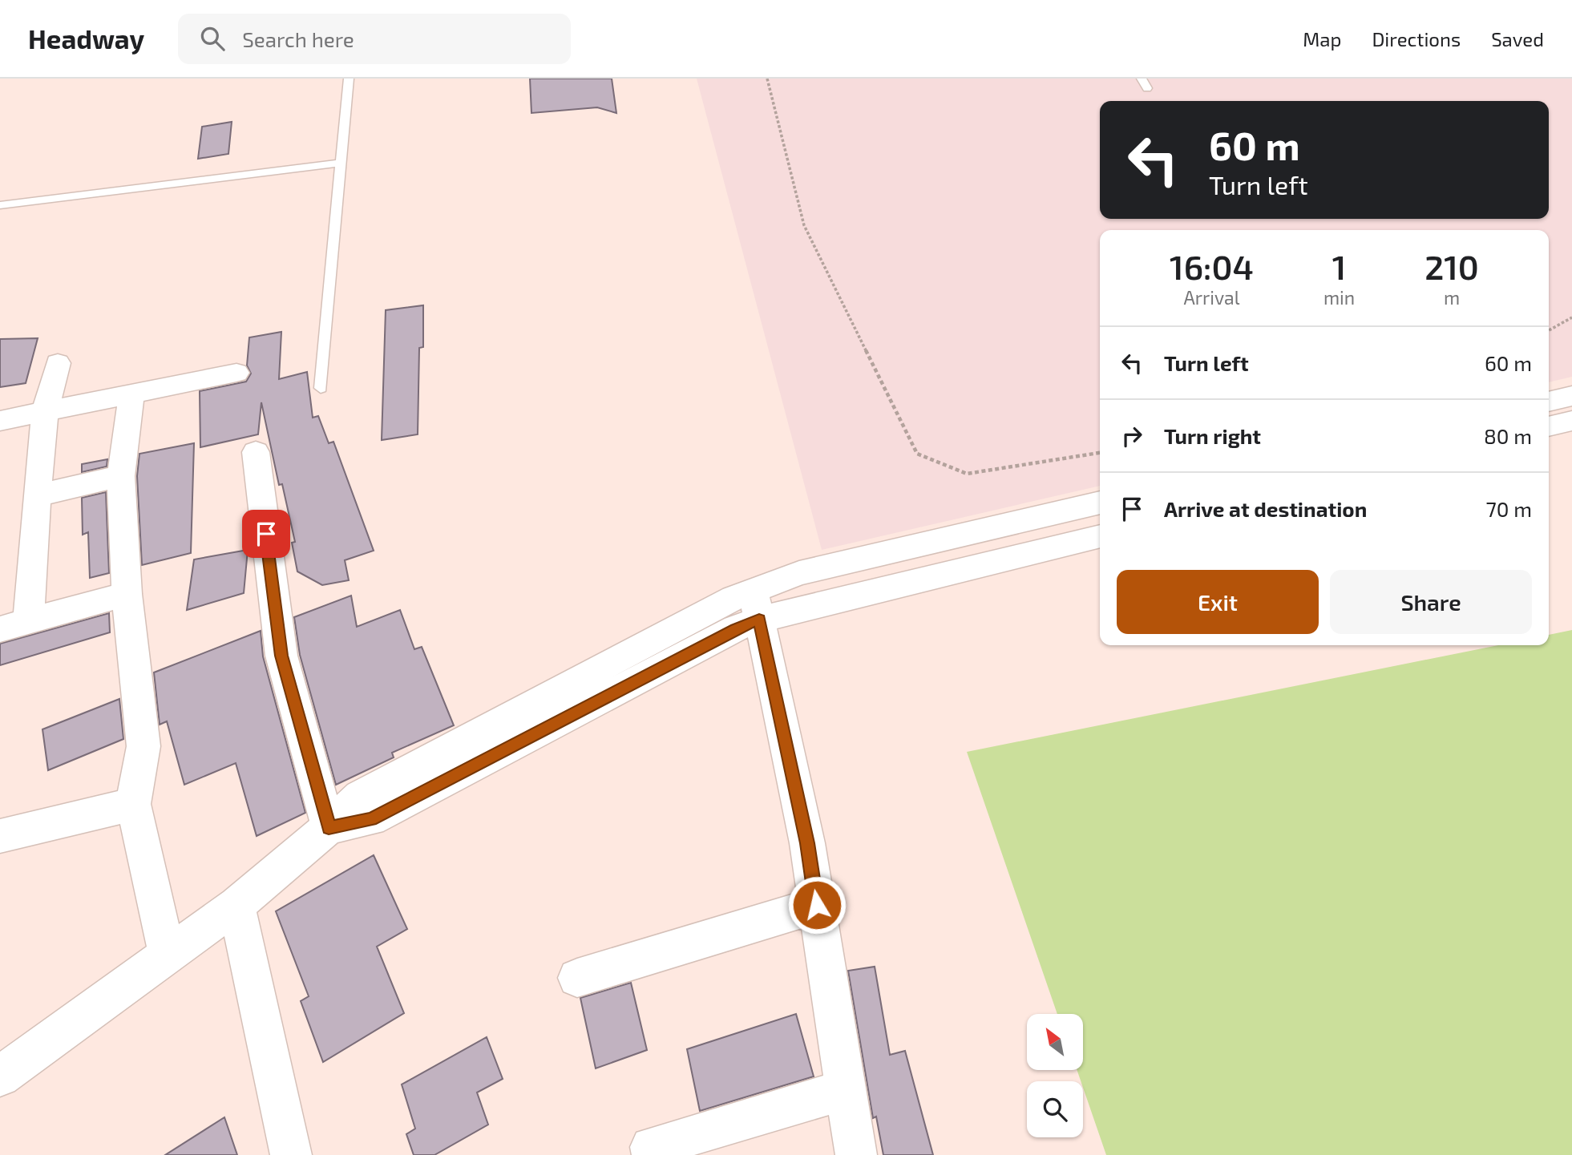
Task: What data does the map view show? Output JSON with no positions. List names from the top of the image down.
{
  "north": "top left",
  "page": {
    "header": "Headway",
    "search": "Search here",
    "nav": ["Map", "Directions", "Saved"],
    "turn": ["60 m", "Turn left"],
    "eta": [
      "16:04",
      "Arrival",
      "1",
      "min",
      "210",
      "m"
    ],
    "list": [
      {
        "name": "Turn left",
        "value": "60 m"
      },
      {
        "name": "Turn right",
        "value": "80 m"
      },
      {
        "name": "Arrive at destination",
        "value": "70 m"
      }
    ],
    "buttons": ["Exit", "Share"]
  }
}
